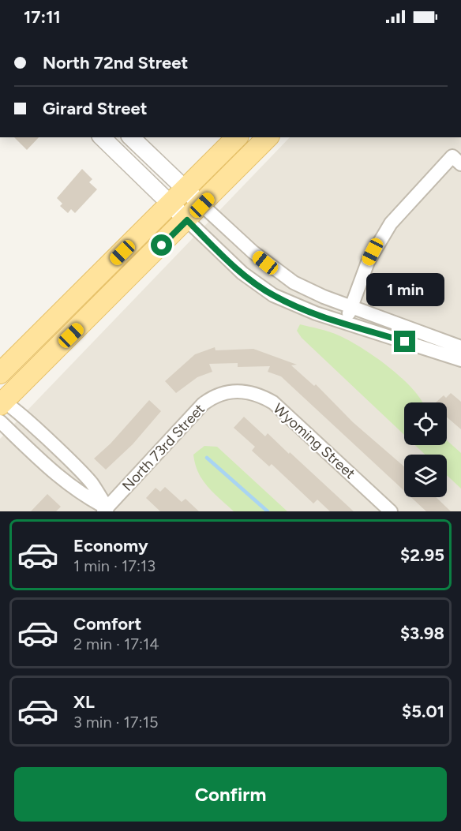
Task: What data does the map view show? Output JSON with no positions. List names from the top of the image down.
{
  "streets": {
    "street": ["Wyoming Street", "North 73rd Street"]
  },
  "crossings": [
    ["Wyoming Street", "North 73rd Street"]
  ],
  "page": {
    "status": "17:11",
    "banner": ["North 72nd Street", "Girard Street"],
    "bubble": "1 min",
    "list": [
      {
        "name": "Economy",
        "note": "1 min · 17:13",
        "value": "$2.95"
      },
      {
        "name": "Comfort",
        "note": "2 min · 17:14",
        "value": "$3.98"
      },
      {
        "name": "XL",
        "note": "3 min · 17:15",
        "value": "$5.01"
      }
    ],
    "buttons": "Confirm"
  }
}
